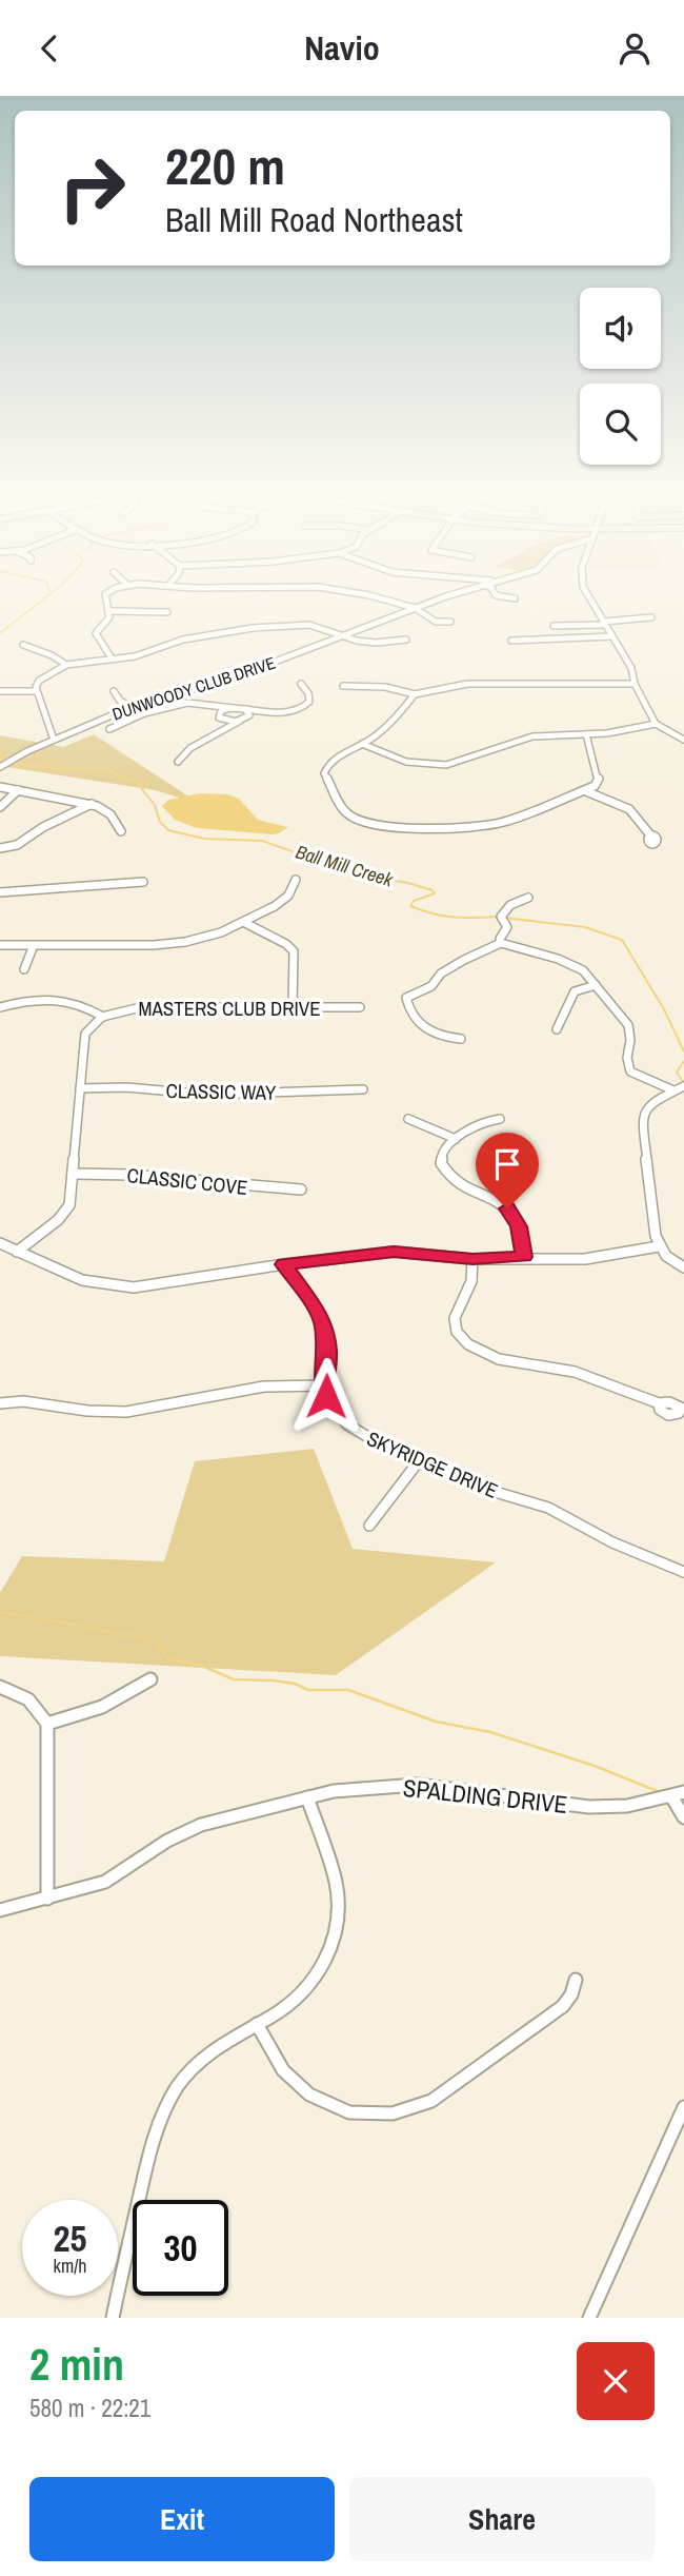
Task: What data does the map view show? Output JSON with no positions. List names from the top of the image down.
{
  "streets": {
    "street": [
      "DUNWOODY CLUB DRIVE",
      "MASTERS CLUB DRIVE",
      "CLASSIC WAY",
      "CLASSIC COVE",
      "SKYRIDGE DRIVE",
      "SPALDING DRIVE"
    ]
  },
  "water": ["Ball Mill Creek"],
  "page": {
    "header": "Navio",
    "turn": ["220 m", "Ball Mill Road Northeast"],
    "speed": "25 km/h",
    "limit": "30",
    "heading": ["2 min", "580 m · 22:21"],
    "buttons": ["Exit", "Share"]
  }
}
